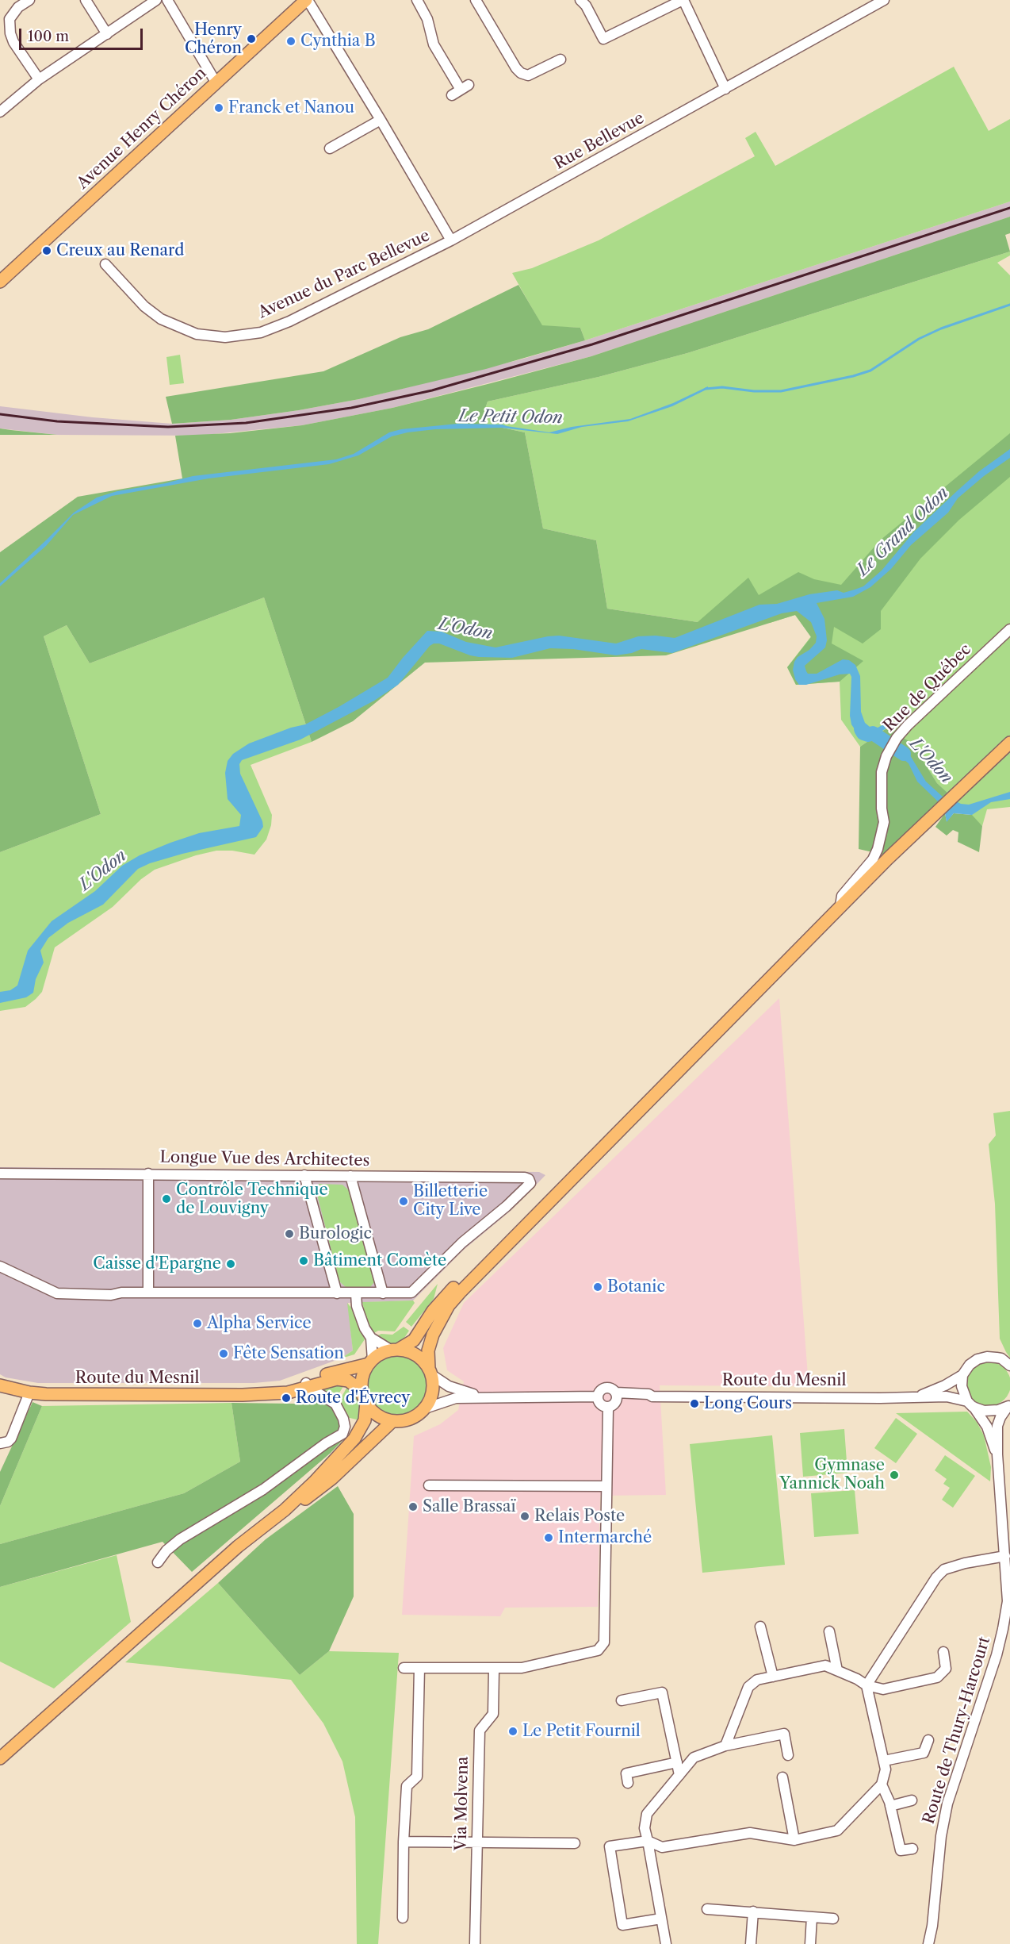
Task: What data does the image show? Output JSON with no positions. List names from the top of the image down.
{
  "streets": {
    "main road": ["Avenue Henry Chéron", "Route du Mesnil"],
    "street": [
      "Rue Bellevue",
      "Avenue du Parc Bellevue",
      "Rue de Québec",
      "Longue Vue des Architectes",
      "Route de Thury-Harcourt",
      "Via Molvena"
    ]
  },
  "crossings": [
    ["Rue Bellevue", "Avenue du Parc Bellevue"],
    ["Route du Mesnil", "Route de Thury-Harcourt"]
  ],
  "water": ["Le Petit Odon", "Le Grand Odon", "L'Odon"],
  "places": [
    "Henry Chéron",
    "Cynthia B",
    "Franck et Nanou",
    "Creux au Renard",
    "Contrôle Technique de Louvigny",
    "Billetterie City Live",
    "Burologic",
    "Bâtiment Comète",
    "Caisse d'Epargne",
    "Botanic",
    "Alpha Service",
    "Fête Sensation",
    "Route d'Évrecy",
    "Long Cours",
    "Gymnase Yannick Noah",
    "Salle Brassaï",
    "Relais Poste",
    "Intermarché",
    "Le Petit Fournil"
  ],
  "scale_bar": "100 m"
}
